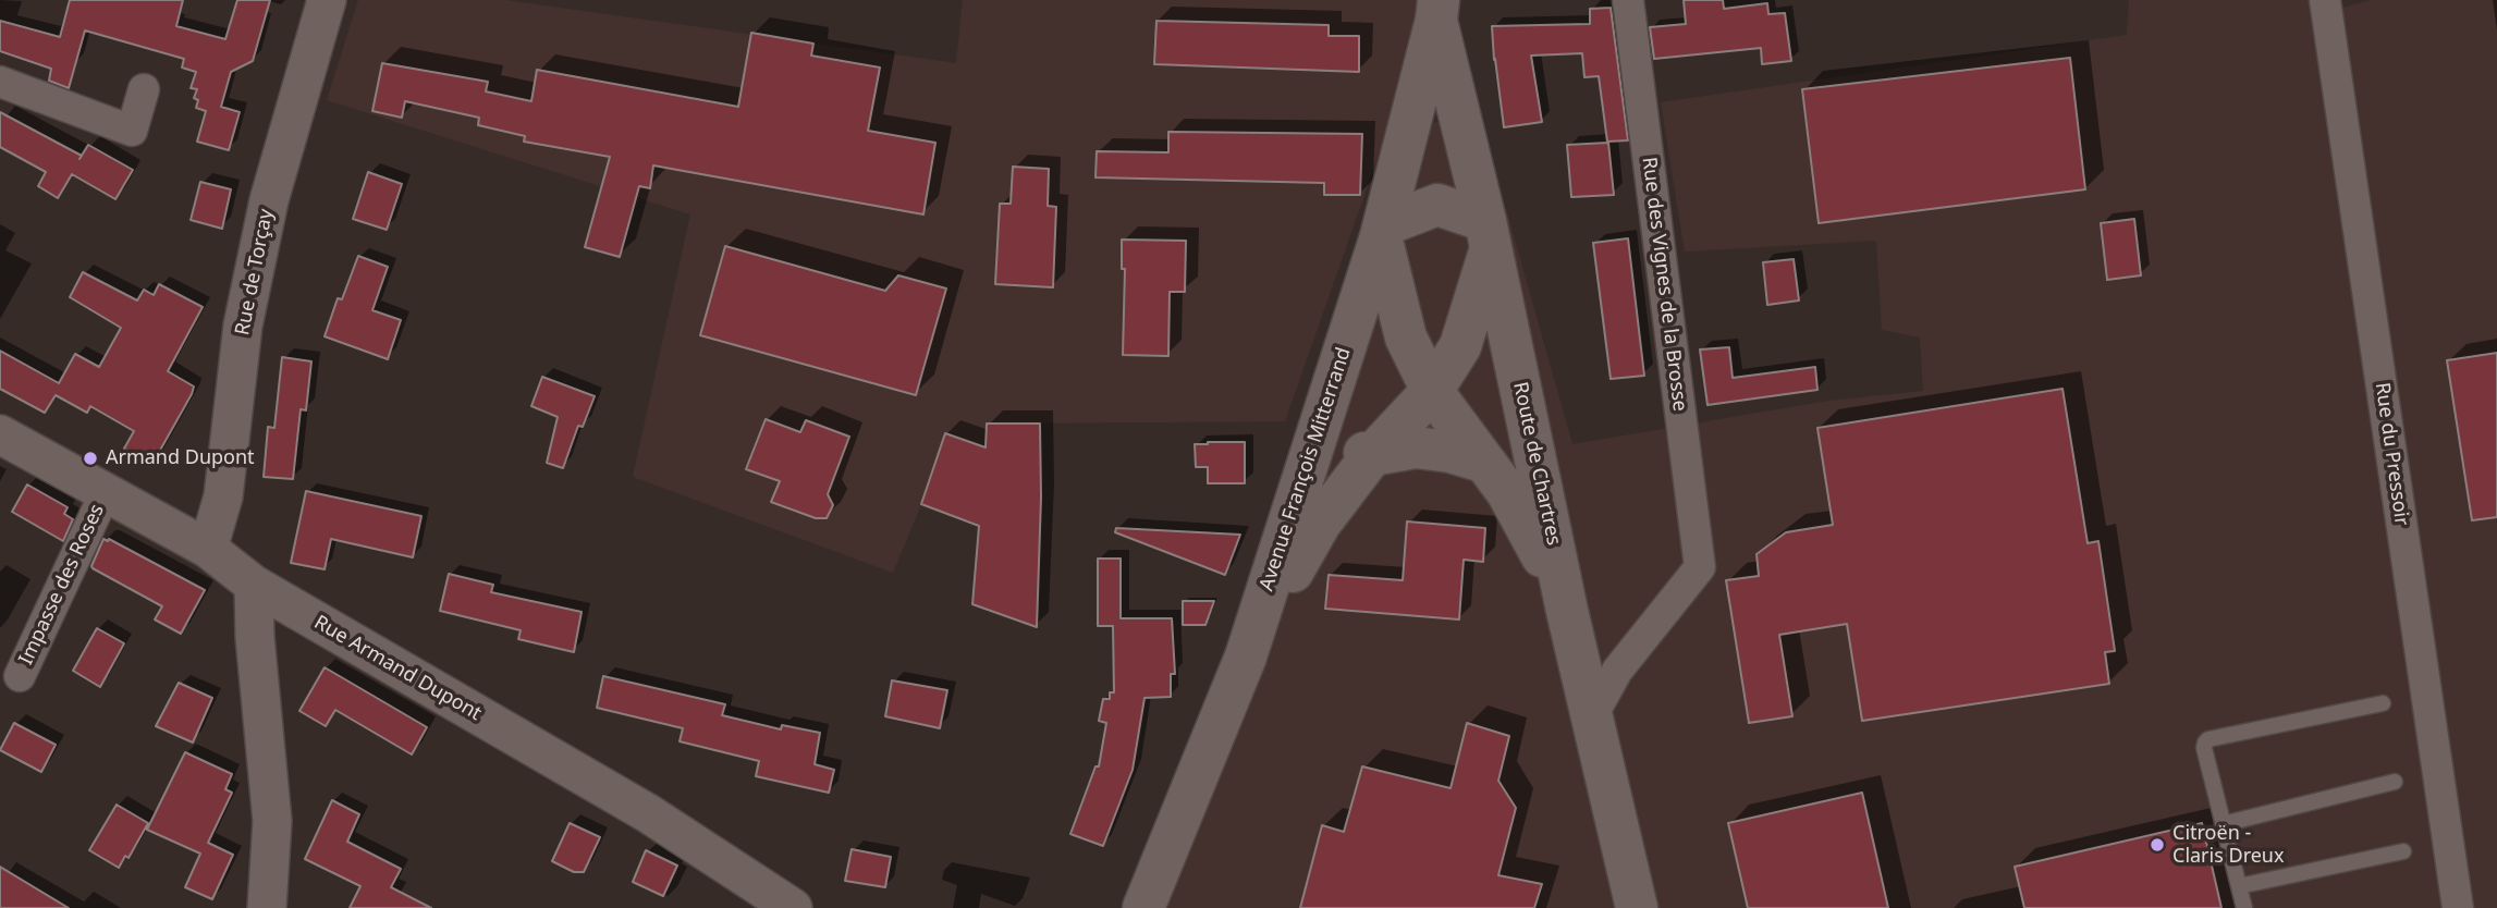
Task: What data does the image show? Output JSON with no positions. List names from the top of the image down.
{
  "streets": {
    "main road": ["Route de Chartres", "Avenue François Mitterrand"],
    "street": [
      "Rue de Torçay",
      "Rue des Vignes de la Brosse",
      "Rue du Pressoir",
      "Impasse des Roses",
      "Rue Armand Dupont"
    ]
  },
  "crossings": [
    ["Rue de Torçay", "Rue Armand Dupont"],
    ["Rue des Vignes de la Brosse", "Route de Chartres"],
    ["Route de Chartres", "Avenue François Mitterrand"],
    ["Impasse des Roses", "Rue Armand Dupont"]
  ],
  "places": ["Armand Dupont", "Citroën - Claris Dreux"]
}
